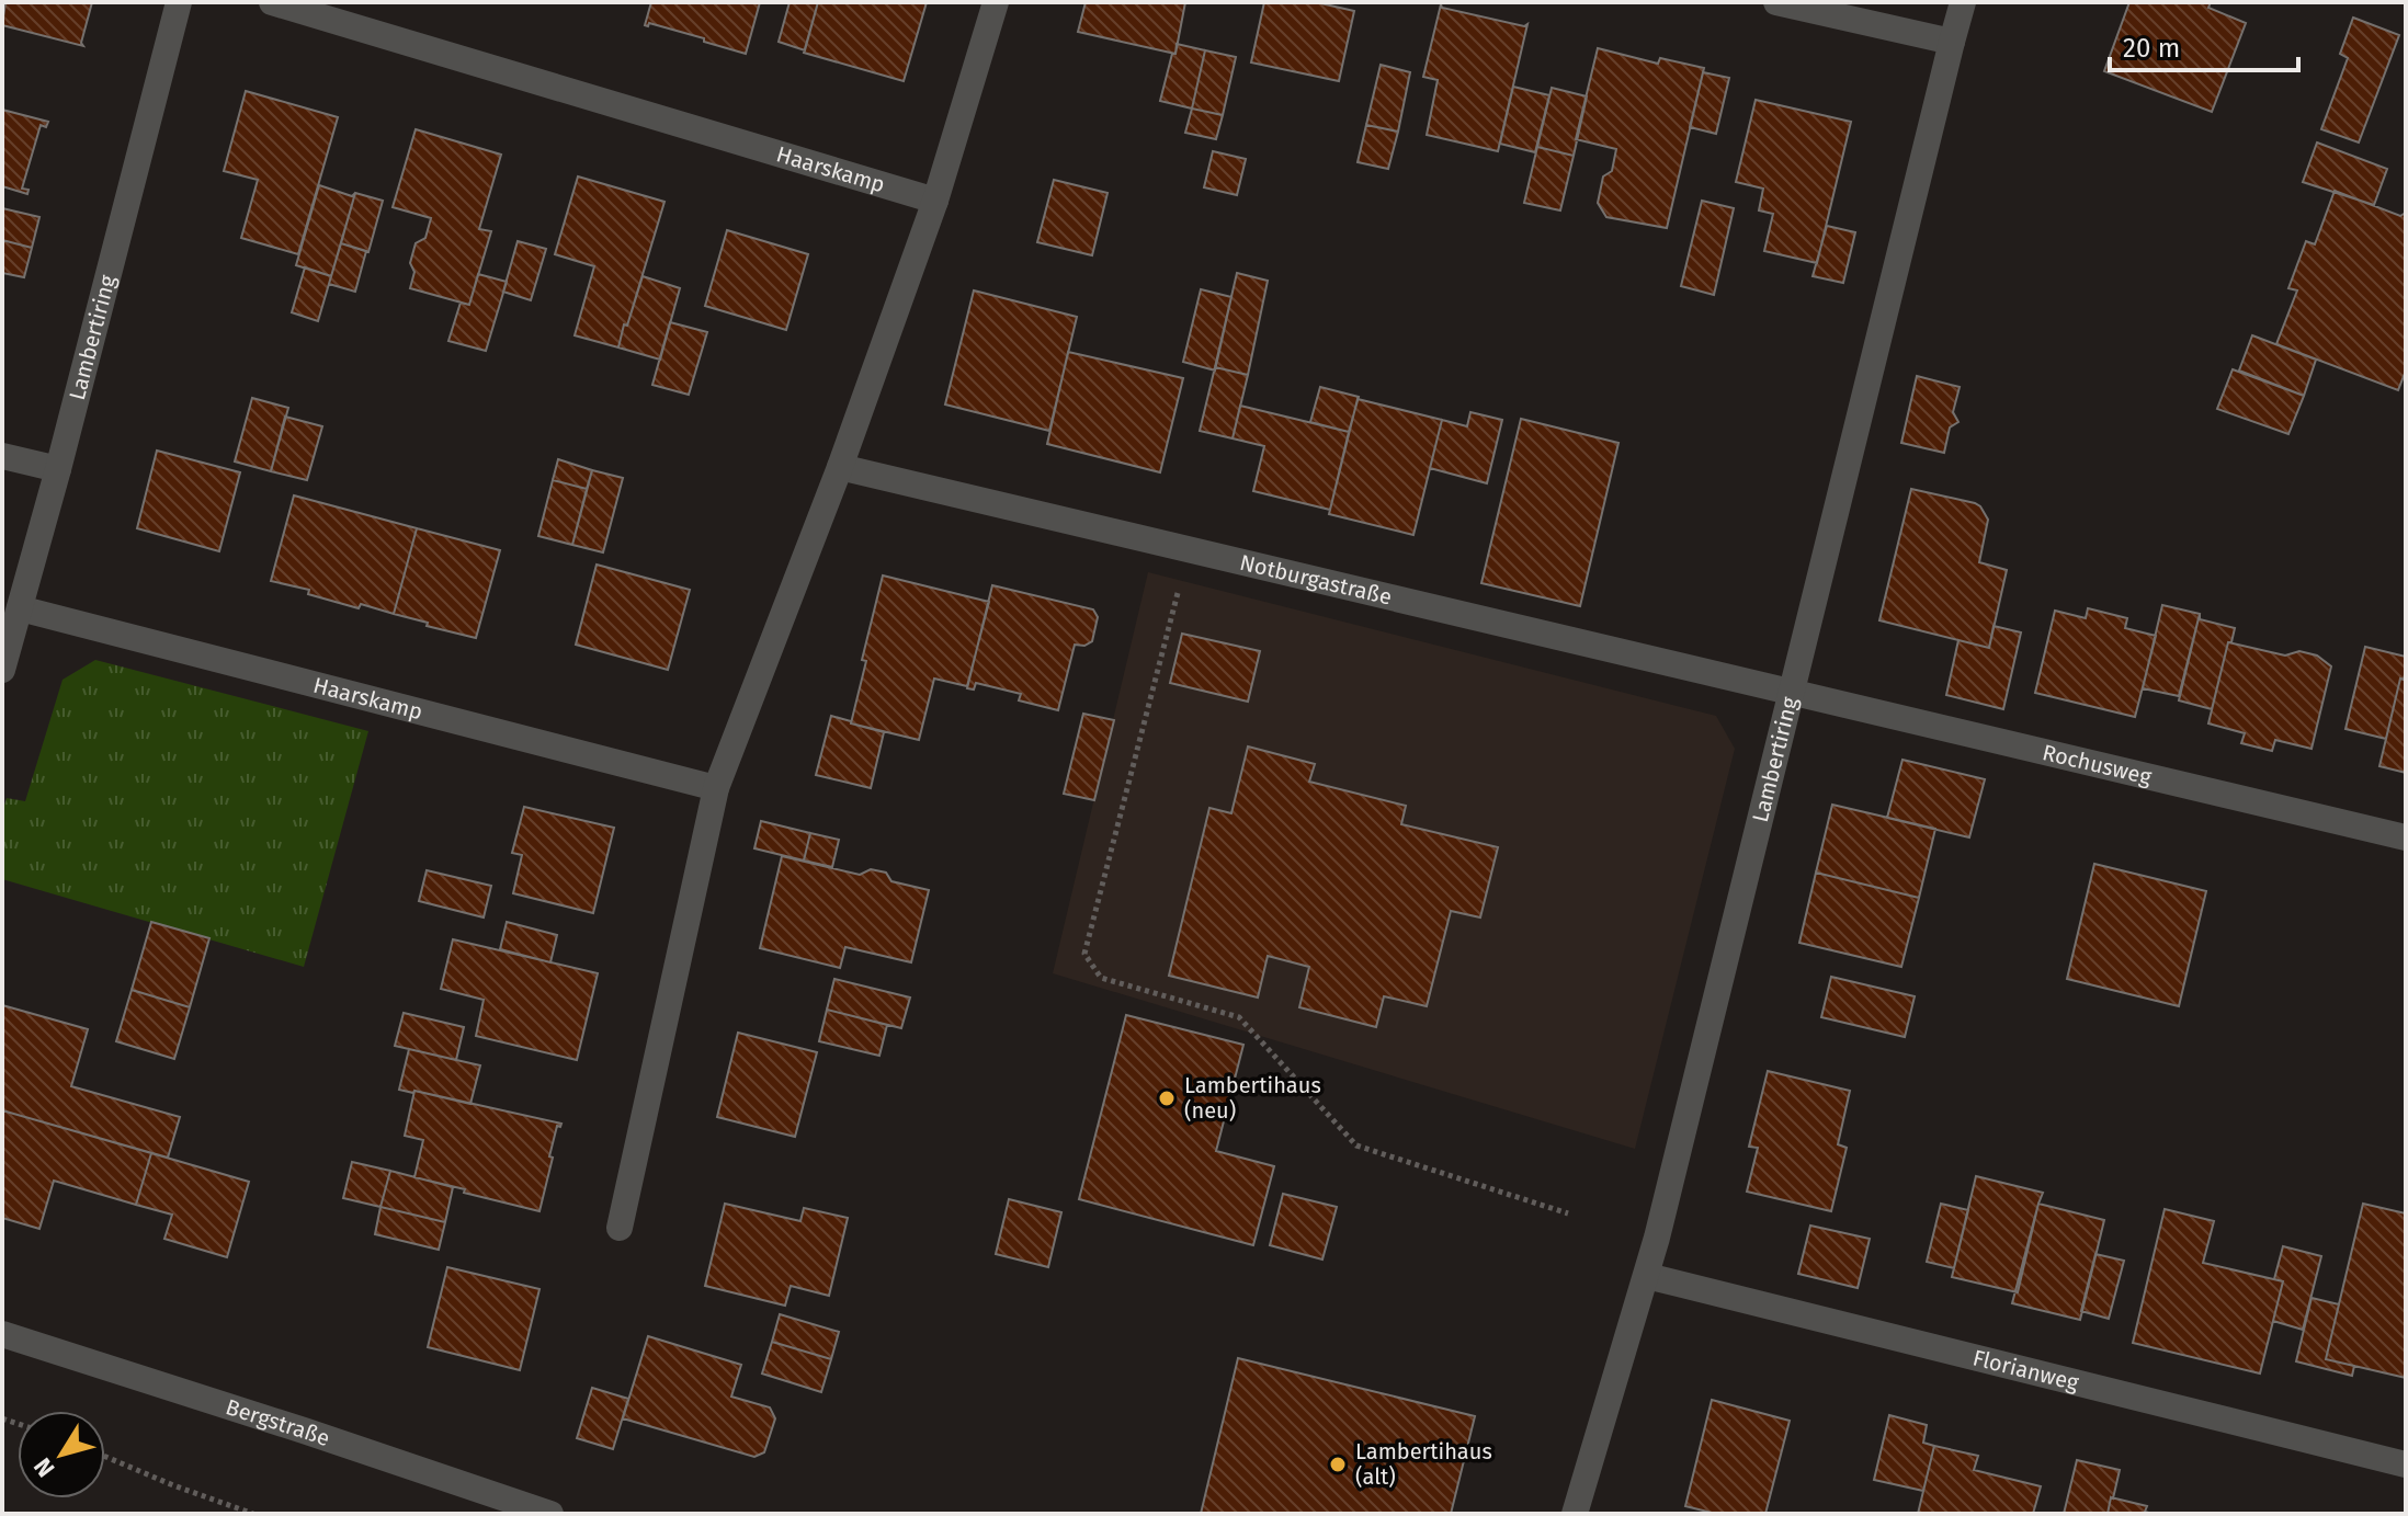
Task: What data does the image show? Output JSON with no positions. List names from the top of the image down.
{
  "streets": {
    "street": [
      "Haarskamp",
      "Lambertiring",
      "Notburgastraße",
      "Rochusweg",
      "Florianweg",
      "Bergstraße"
    ]
  },
  "crossings": [
    ["Haarskamp", "Lambertiring"],
    ["Lambertiring", "Notburgastraße"],
    ["Lambertiring", "Rochusweg"],
    ["Lambertiring", "Florianweg"],
    ["Notburgastraße", "Rochusweg"]
  ],
  "places": ["Lambertihaus (neu)", "Lambertihaus (alt)"],
  "scale_bar": "20 m",
  "north": "bottom left"
}
